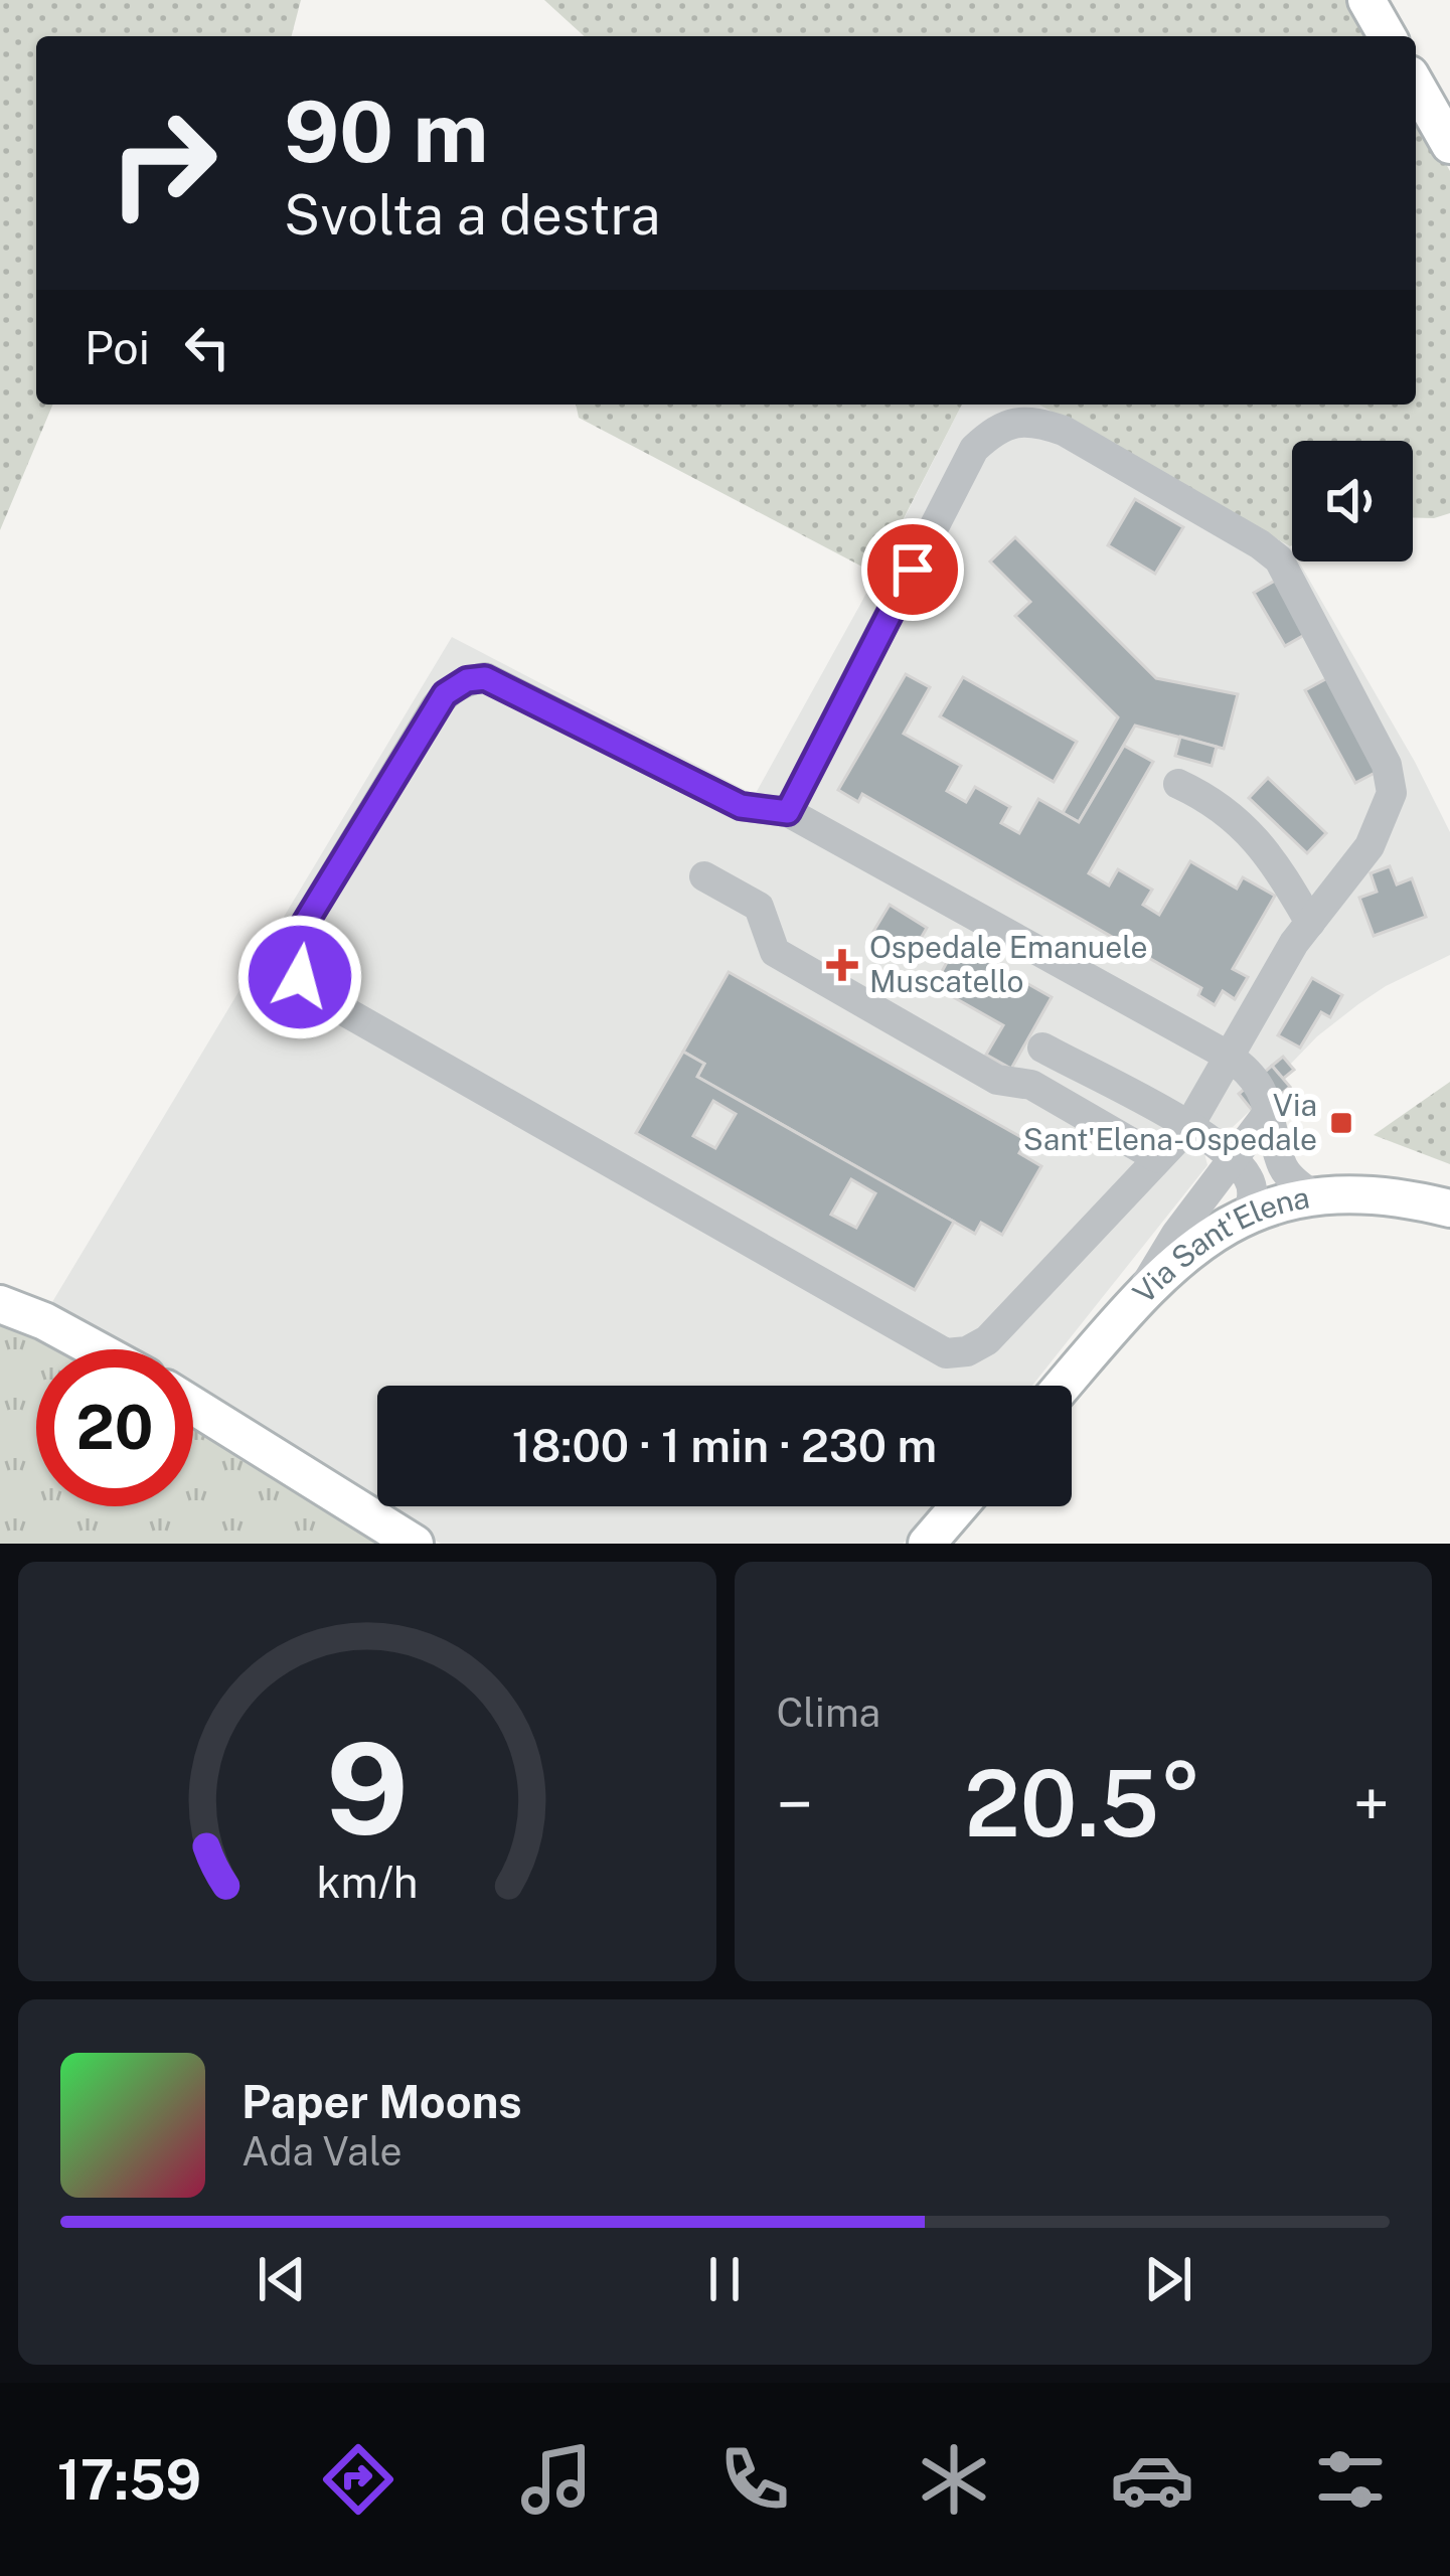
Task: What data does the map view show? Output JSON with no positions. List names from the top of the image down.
{
  "streets": {
    "main road": ["Via Sant'Elena"]
  },
  "places": {
    "health": ["Ospedale Emanuele Muscatello"],
    "transit": ["Via Sant'Elena-Ospedale"]
  },
  "page": {
    "turn": ["90 m", "Svolta a destra"],
    "then": "Poi",
    "limit": "20",
    "trip": "18:00 · 1 min · 230 m",
    "tile": "Clima",
    "heat": ["−", "20.5°", "+"],
    "song": ["Paper Moons", "Ada Vale"],
    "tabs": "17:59",
    "gauge": ["9", "km/h"]
  }
}
